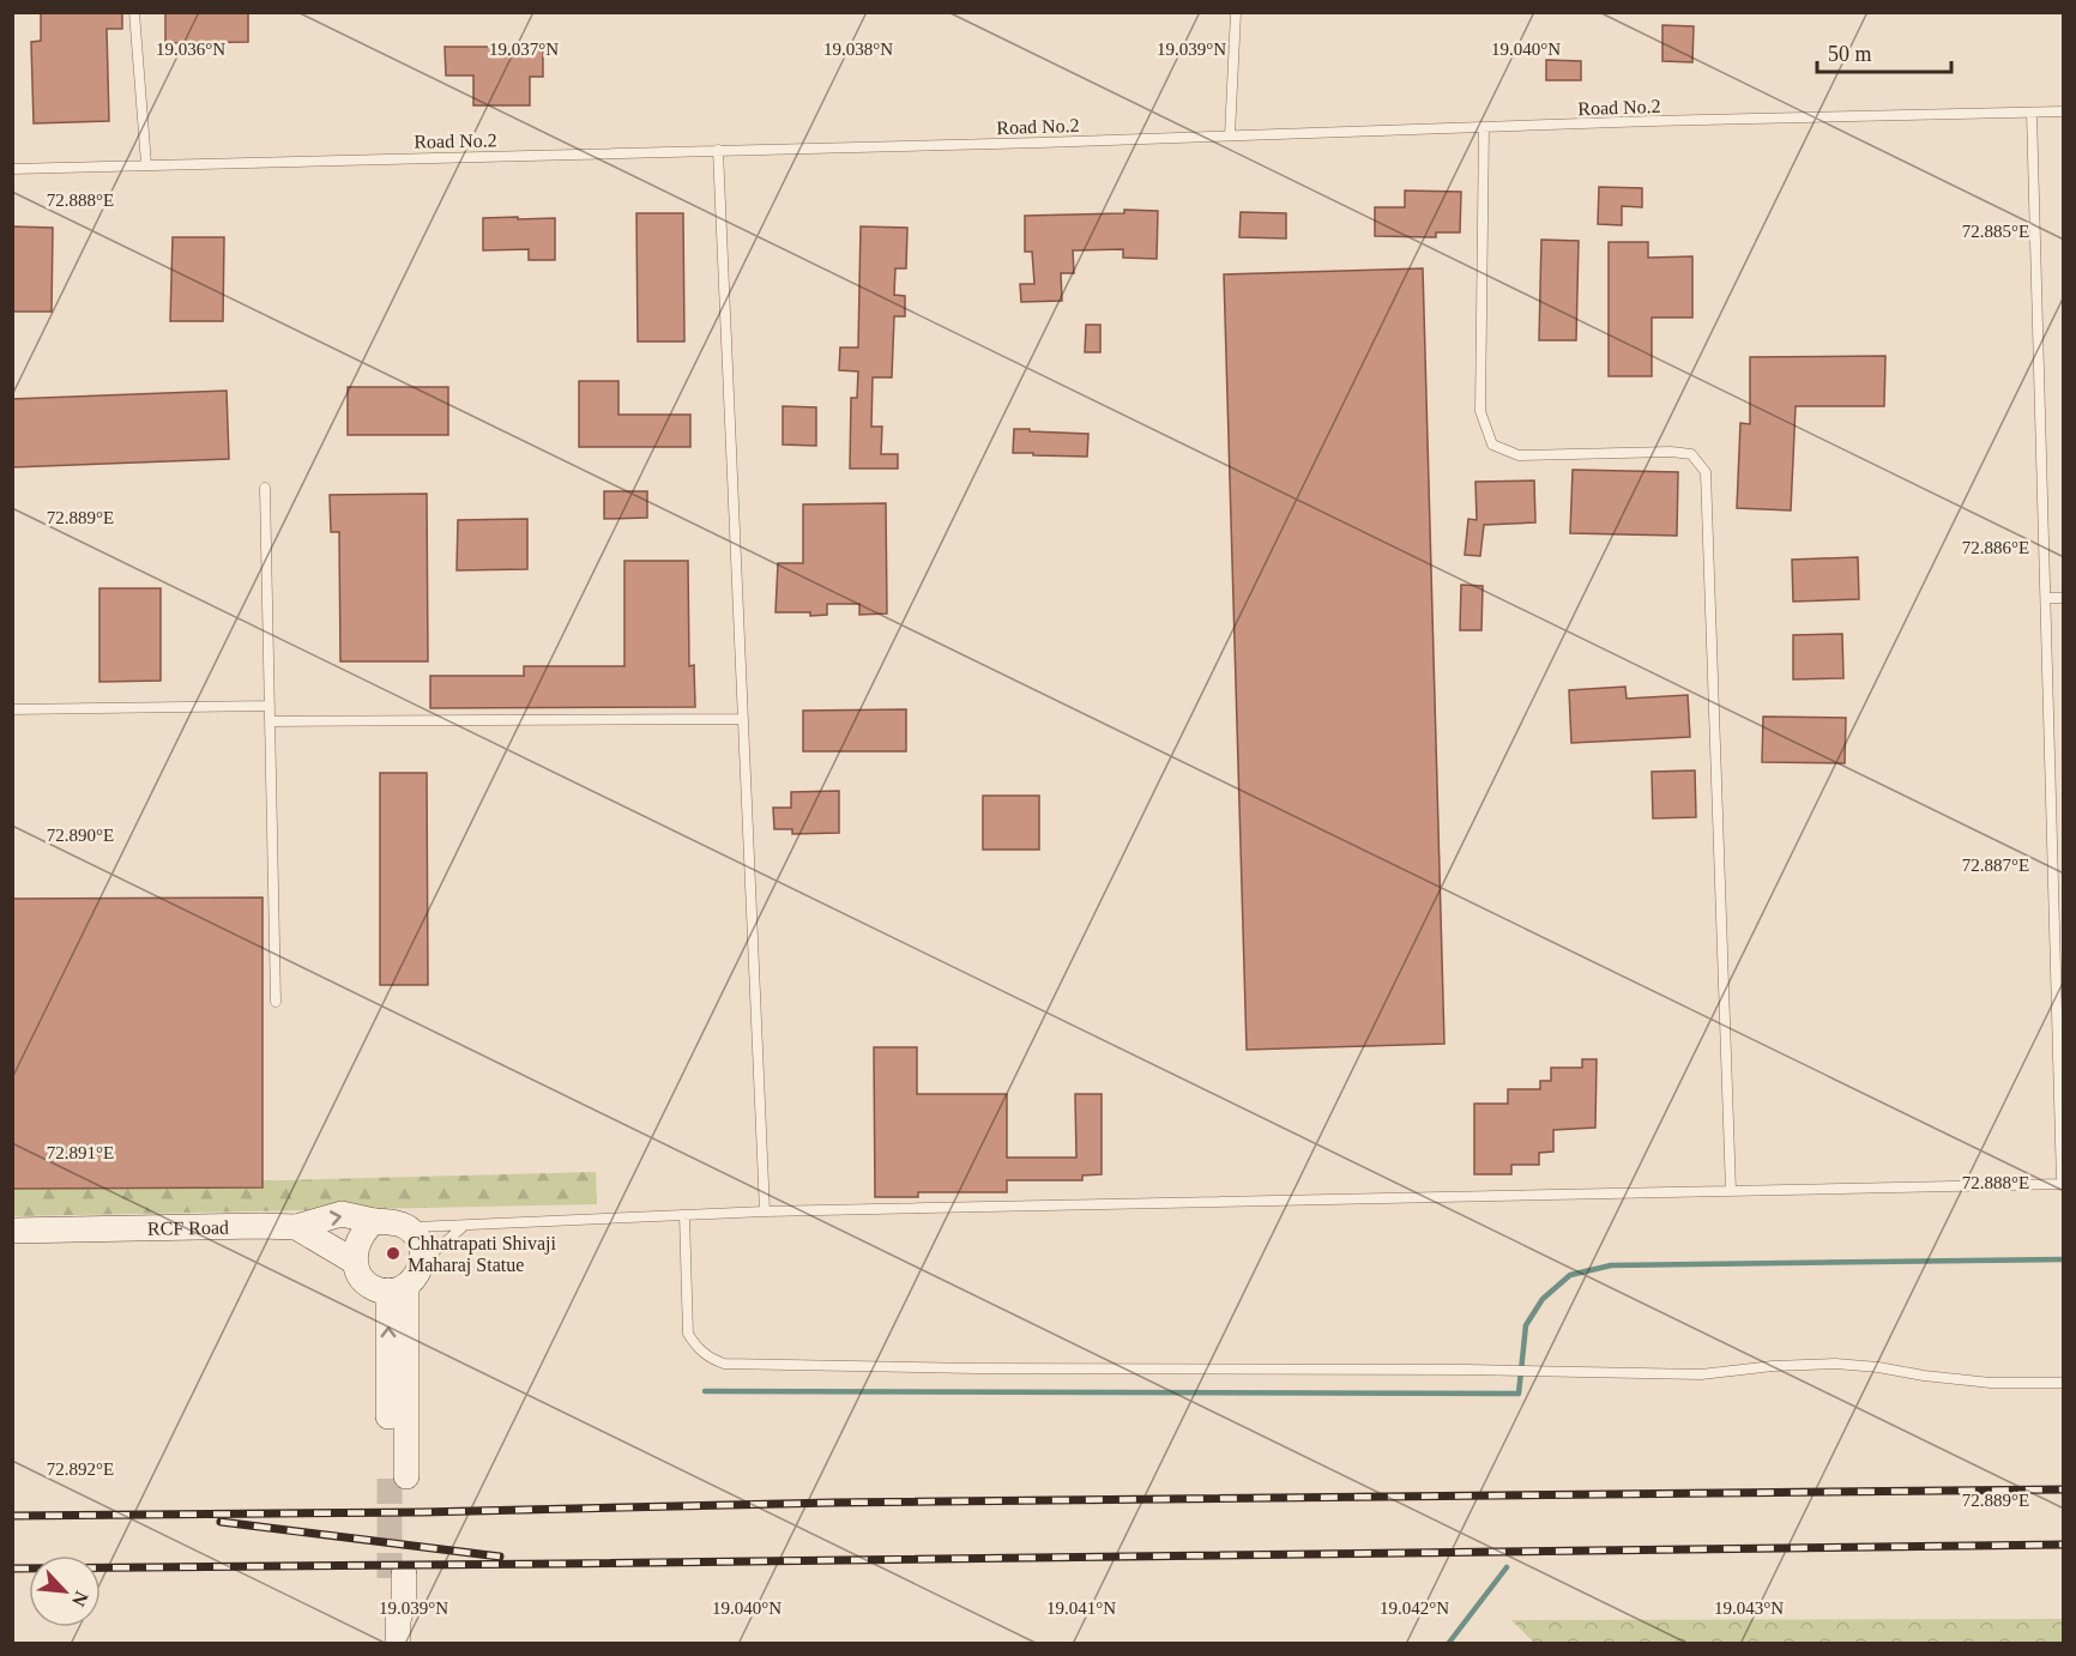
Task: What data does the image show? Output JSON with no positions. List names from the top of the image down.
{
  "streets": {
    "street": ["RCF Road"],
    "lane": ["Road No.2"]
  },
  "places": ["Chhatrapati Shivaji Maharaj Statue"],
  "scale_bar": "50 m",
  "north": "bottom right",
  "coordinates": [
    "19.036°N",
    "19.037°N",
    "19.038°N",
    "19.039°N",
    "19.040°N",
    "72.888°E",
    "72.885°E",
    "72.889°E",
    "72.886°E",
    "72.890°E",
    "72.887°E",
    "72.891°E",
    "72.892°E",
    "19.041°N",
    "19.042°N",
    "19.043°N"
  ]
}
